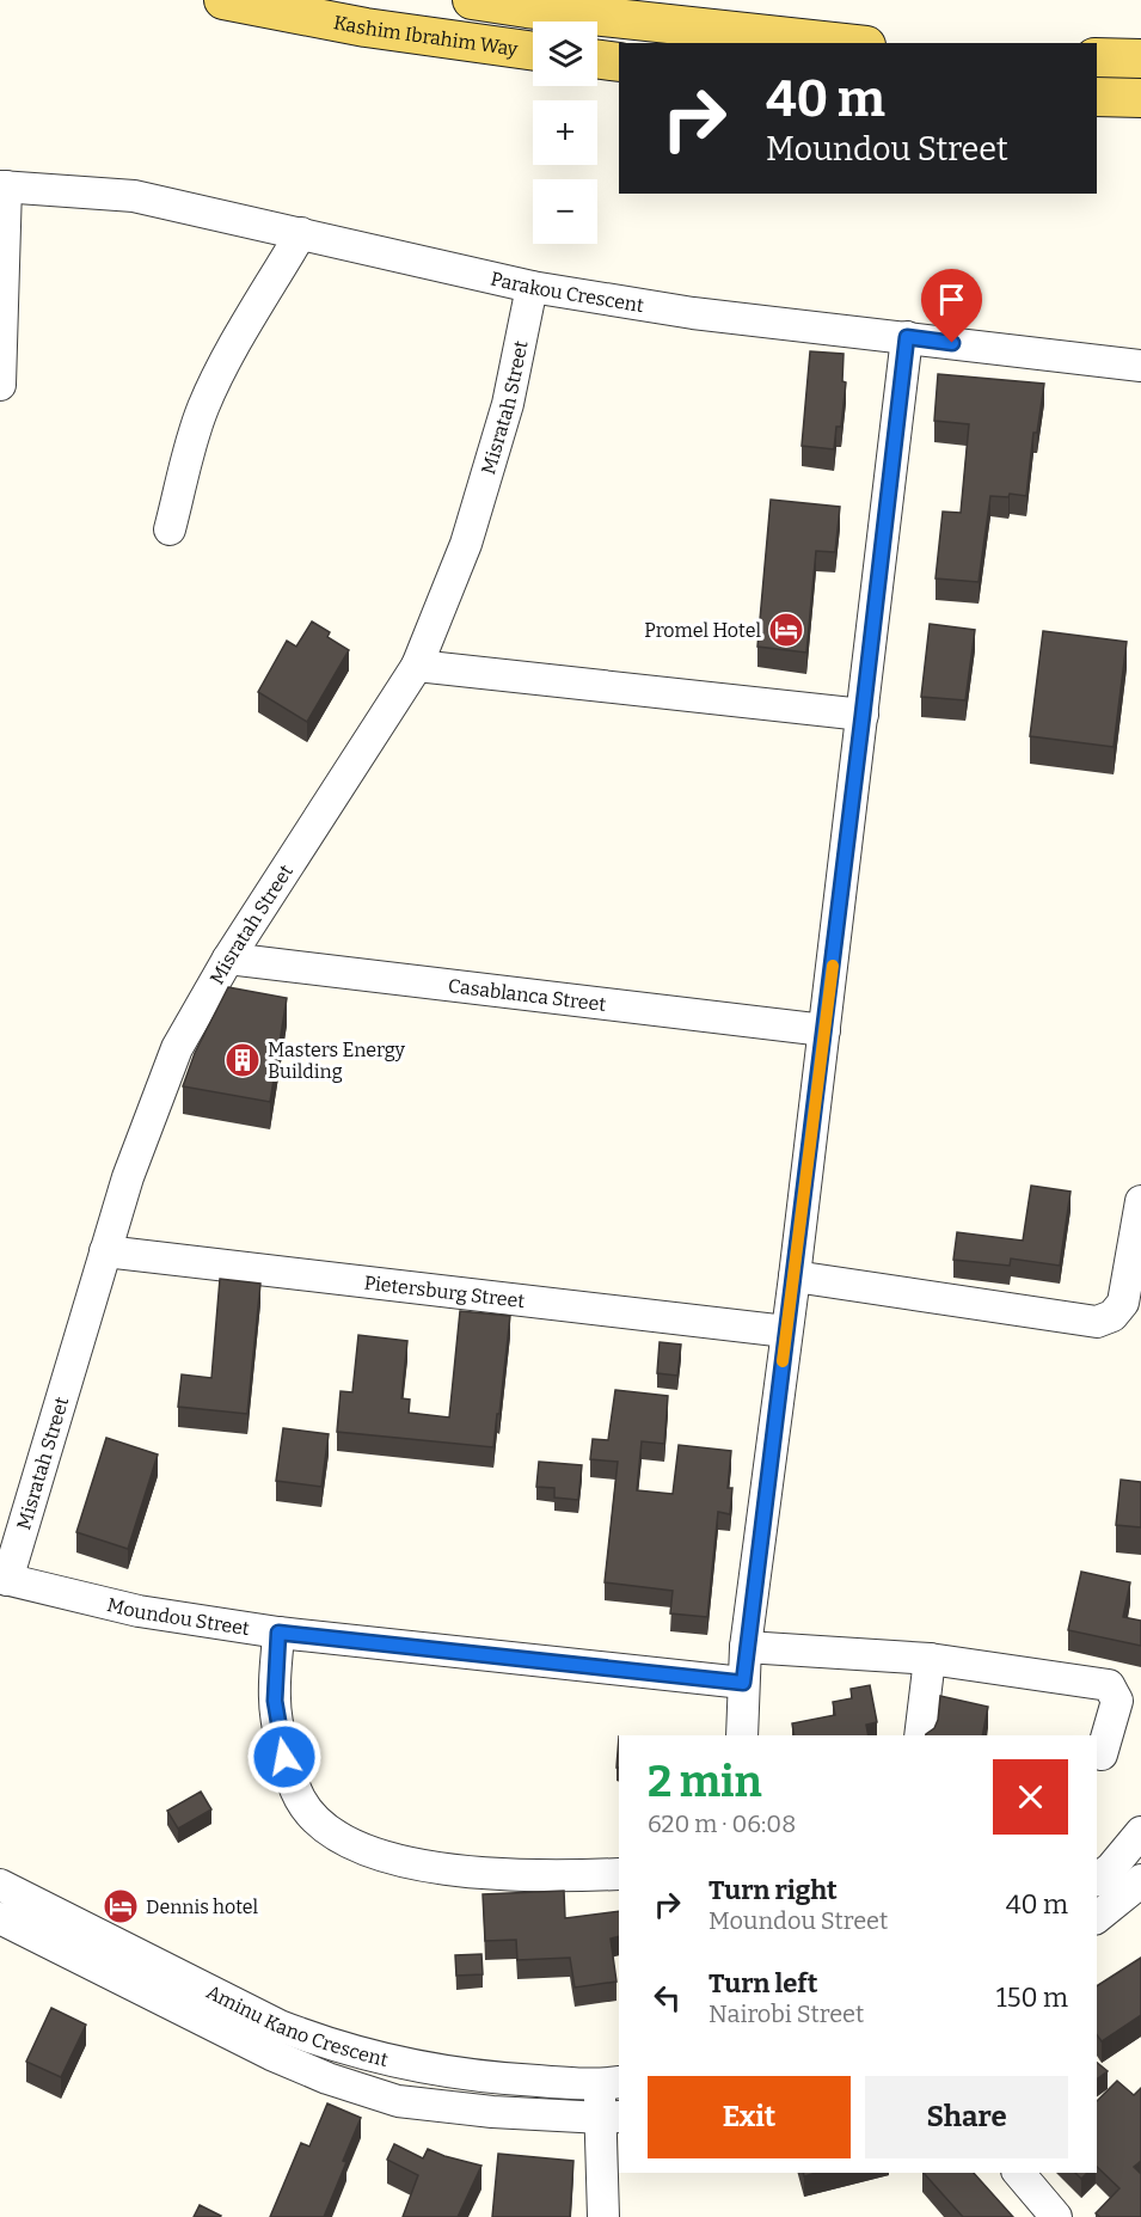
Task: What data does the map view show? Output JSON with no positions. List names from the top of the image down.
{
  "streets": {
    "main road": ["Kashim Ibrahim Way"],
    "street": [
      "Parakou Crescent",
      "Misratah Street",
      "Casablanca Street",
      "Pietersburg Street",
      "Moundou Street",
      "Aminu Kano Crescent"
    ]
  },
  "crossings": [
    ["Parakou Crescent", "Misratah Street"],
    ["Misratah Street", "Casablanca Street"],
    ["Misratah Street", "Pietersburg Street"],
    ["Misratah Street", "Moundou Street"]
  ],
  "places": {
    "hotel": ["Promel Hotel", "Dennis hotel"],
    "building": ["Masters Energy Building"]
  },
  "page": {
    "map_buttons": ["+", "−"],
    "turn": ["40 m", "Moundou Street"],
    "heading": ["2 min", "620 m · 06:08"],
    "list": [
      {
        "name": "Turn right",
        "note": "Moundou Street",
        "value": "40 m"
      },
      {
        "name": "Turn left",
        "note": "Nairobi Street",
        "value": "150 m"
      }
    ],
    "buttons": ["Exit", "Share"]
  }
}
